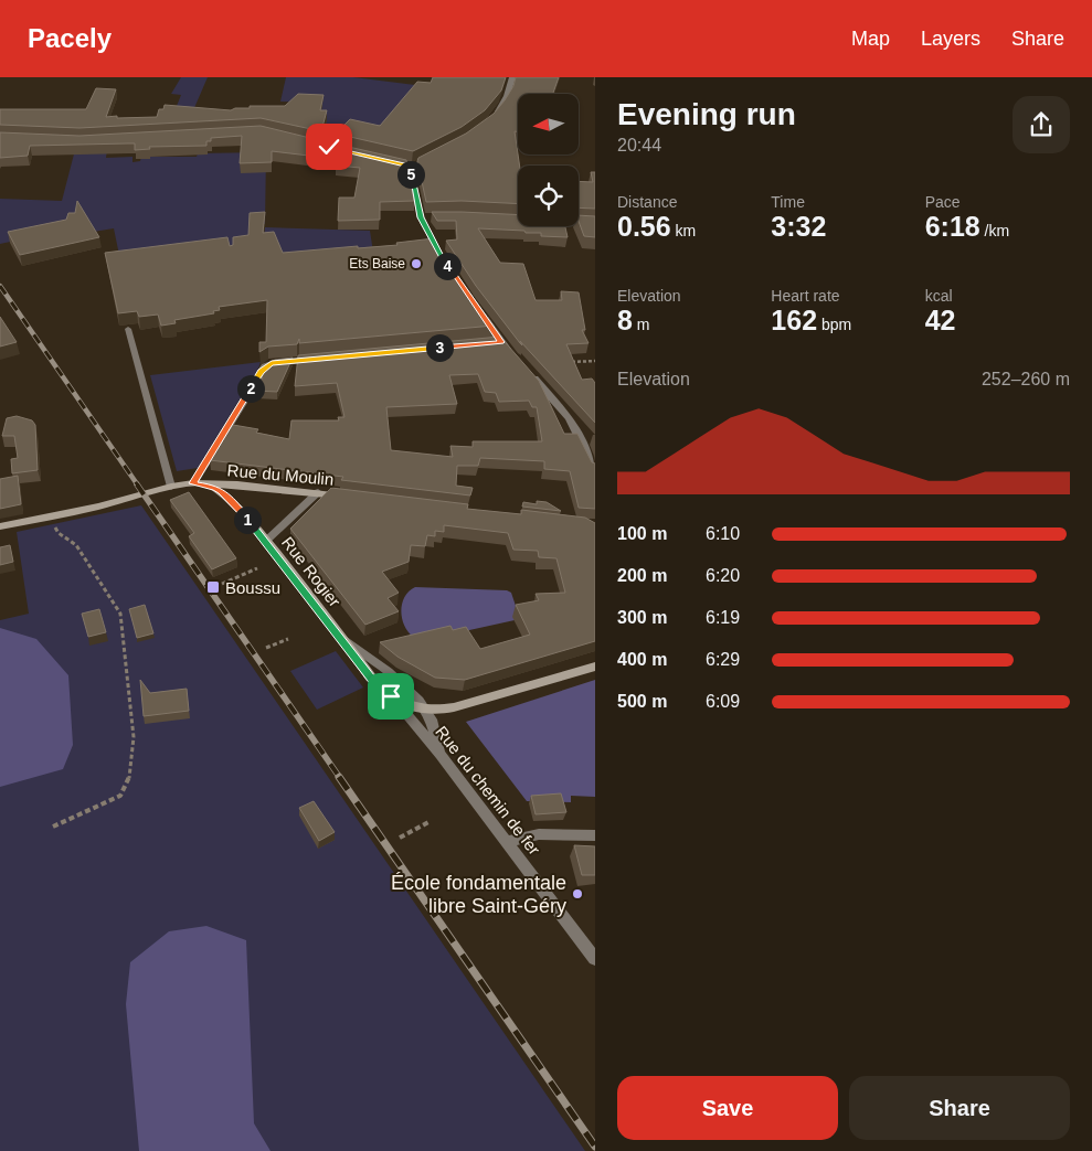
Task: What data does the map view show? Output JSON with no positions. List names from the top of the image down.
{
  "streets": {
    "street": ["Rue du Moulin", "Rue Rogier", "Rue du chemin de fer"]
  },
  "crossings": [
    ["Rue du Moulin", "Rue Rogier"],
    ["Rue Rogier", "Rue du chemin de fer"]
  ],
  "places": {
    "other": ["Ets Baise", "École fondamentale libre Saint-Géry"],
    "transit": ["Boussu"]
  },
  "north": "left",
  "page": {
    "header": "Pacely",
    "nav": ["Map", "Layers", "Share"],
    "heading": ["Evening run", "20:44"],
    "pins": [
      "5",
      "4",
      "3",
      "2",
      "1"
    ],
    "stats": [
      ["Distance", "0.56 km"],
      ["Time", "3:32"],
      ["Pace", "6:18 /km"],
      ["Elevation", "8 m"],
      ["Heart rate", "162 bpm"],
      ["kcal", "42"]
    ],
    "chart": ["Elevation", "252–260 m"],
    "list": [
      {
        "name": "100 m",
        "note": "6:10"
      },
      {
        "name": "200 m",
        "note": "6:20"
      },
      {
        "name": "300 m",
        "note": "6:19"
      },
      {
        "name": "400 m",
        "note": "6:29"
      },
      {
        "name": "500 m",
        "note": "6:09"
      }
    ],
    "buttons": ["Save", "Share"]
  }
}
